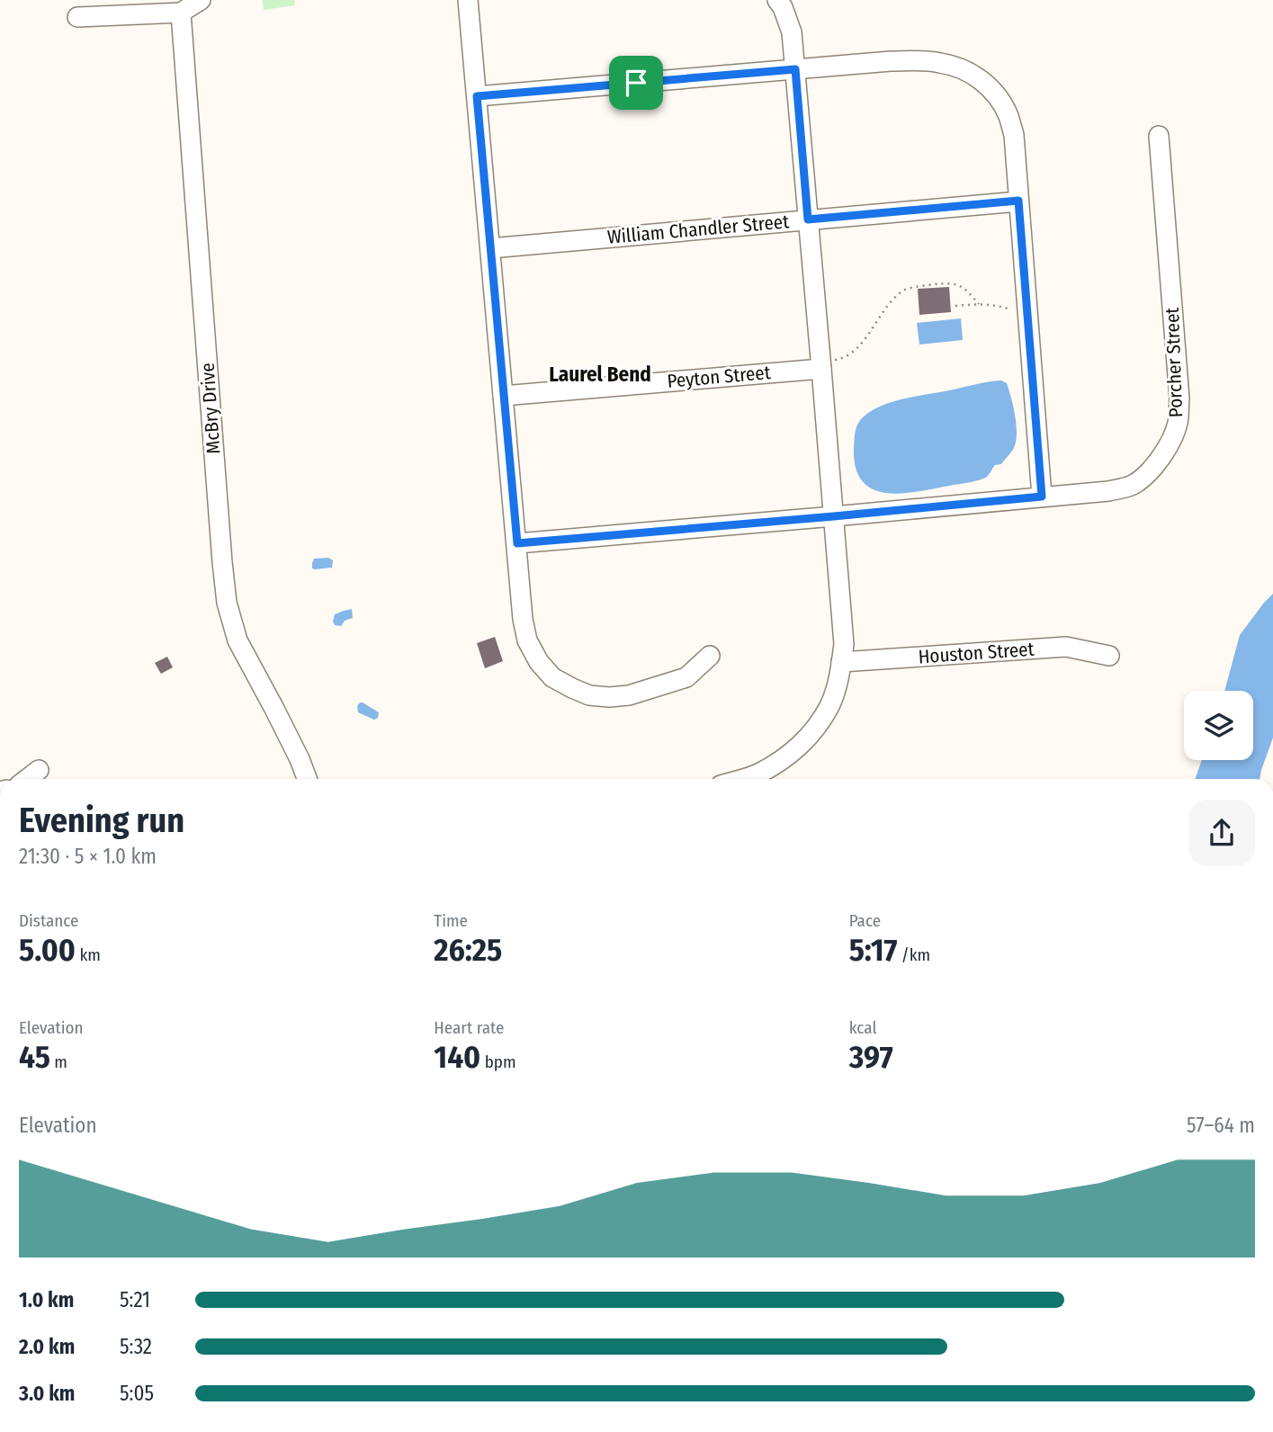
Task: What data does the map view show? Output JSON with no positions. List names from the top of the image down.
{
  "streets": {
    "street": [
      "William Chandler Street",
      "Porcher Street",
      "Peyton Street",
      "McBry Drive",
      "Houston Street"
    ]
  },
  "districts": ["Laurel Bend"],
  "page": {
    "heading": ["Evening run", "21:30 · 5 × 1.0 km"],
    "stats": [
      ["Distance", "5.00 km"],
      ["Time", "26:25"],
      ["Pace", "5:17 /km"],
      ["Elevation", "45 m"],
      ["Heart rate", "140 bpm"],
      ["kcal", "397"]
    ],
    "chart": ["Elevation", "57–64 m"],
    "list": [
      {
        "name": "1.0 km",
        "note": "5:21"
      },
      {
        "name": "2.0 km",
        "note": "5:32"
      },
      {
        "name": "3.0 km",
        "note": "5:05"
      }
    ]
  }
}
